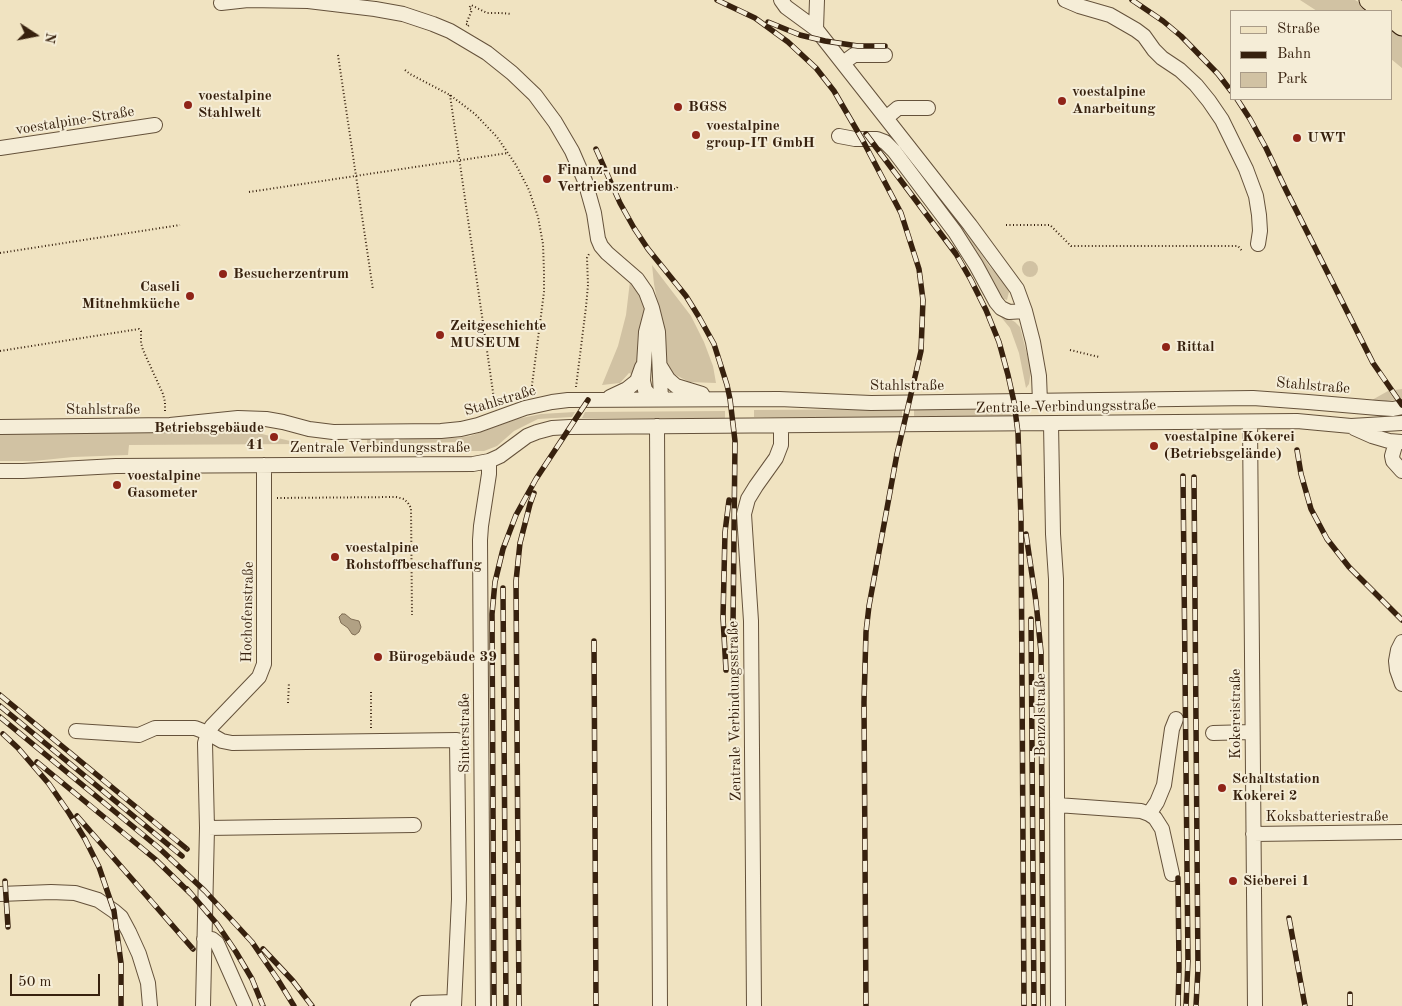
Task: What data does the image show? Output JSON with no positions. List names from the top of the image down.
{
  "streets": {
    "street": [
      "voestalpine-Straße",
      "Stahlstraße",
      "Zentrale Verbindungsstraße",
      "Hochofenstraße",
      "Kokereistraße",
      "Benzolstraße",
      "Sinterstraße",
      "Koksbatteriestraße"
    ]
  },
  "crossings": [
    ["Zentrale Verbindungsstraße", "Hochofenstraße"],
    ["Zentrale Verbindungsstraße", "Kokereistraße"],
    ["Zentrale Verbindungsstraße", "Benzolstraße"],
    ["Zentrale Verbindungsstraße", "Sinterstraße"],
    ["Kokereistraße", "Koksbatteriestraße"]
  ],
  "places": [
    "voestalpine Anarbeitung",
    "voestalpine Stahlwelt",
    "BG88",
    "voestalpine group-IT GmbH",
    "UWT",
    "Finanz- und Vertriebszentrum",
    "Besucherzentrum",
    "Caseli Mitnehmküche",
    "Zeitgeschichte MUSEUM",
    "Rittal",
    "Betriebsgebäude 41",
    "voestalpine Kokerei (Betriebsgelände)",
    "voestalpine Gasometer",
    "voestalpine Rohstoffbeschaffung",
    "Bürogebäude 39",
    "Schaltstation Kokerei 2",
    "Sieberei 1"
  ],
  "legend": ["Straße", "Bahn", "Park"],
  "scale_bar": "50 m",
  "north": "right"
}
